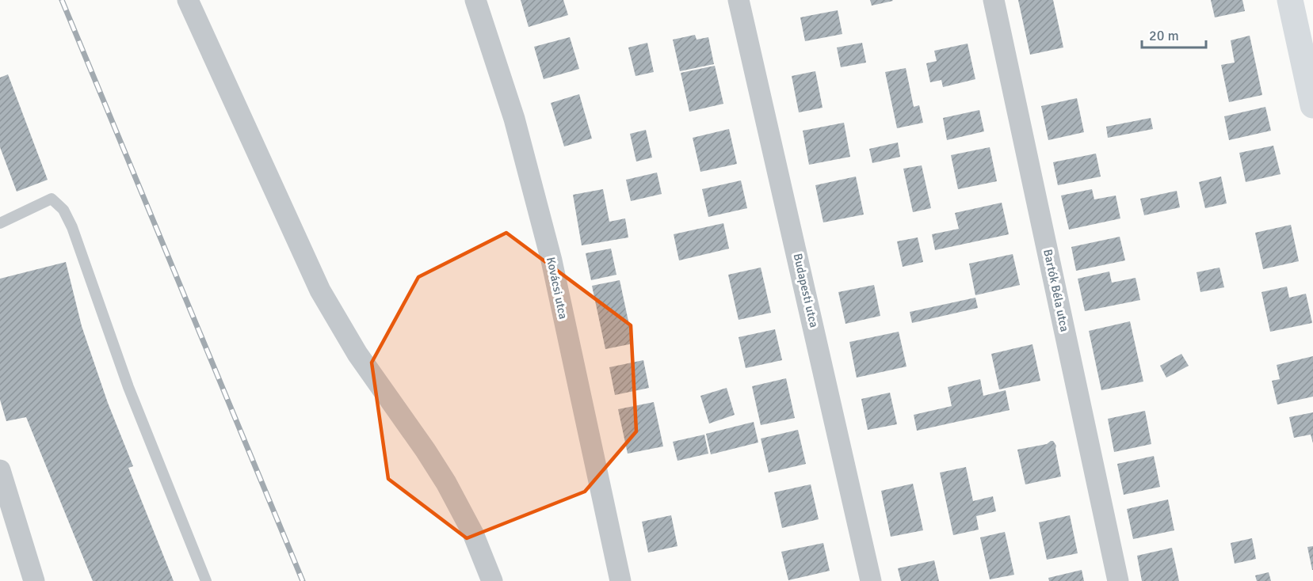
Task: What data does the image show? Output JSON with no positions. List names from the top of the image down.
{
  "streets": {
    "street": ["Kovácsi utca", "Budapesti utca", "Bartók Béla utca"]
  },
  "scale_bar": "20 m"
}
